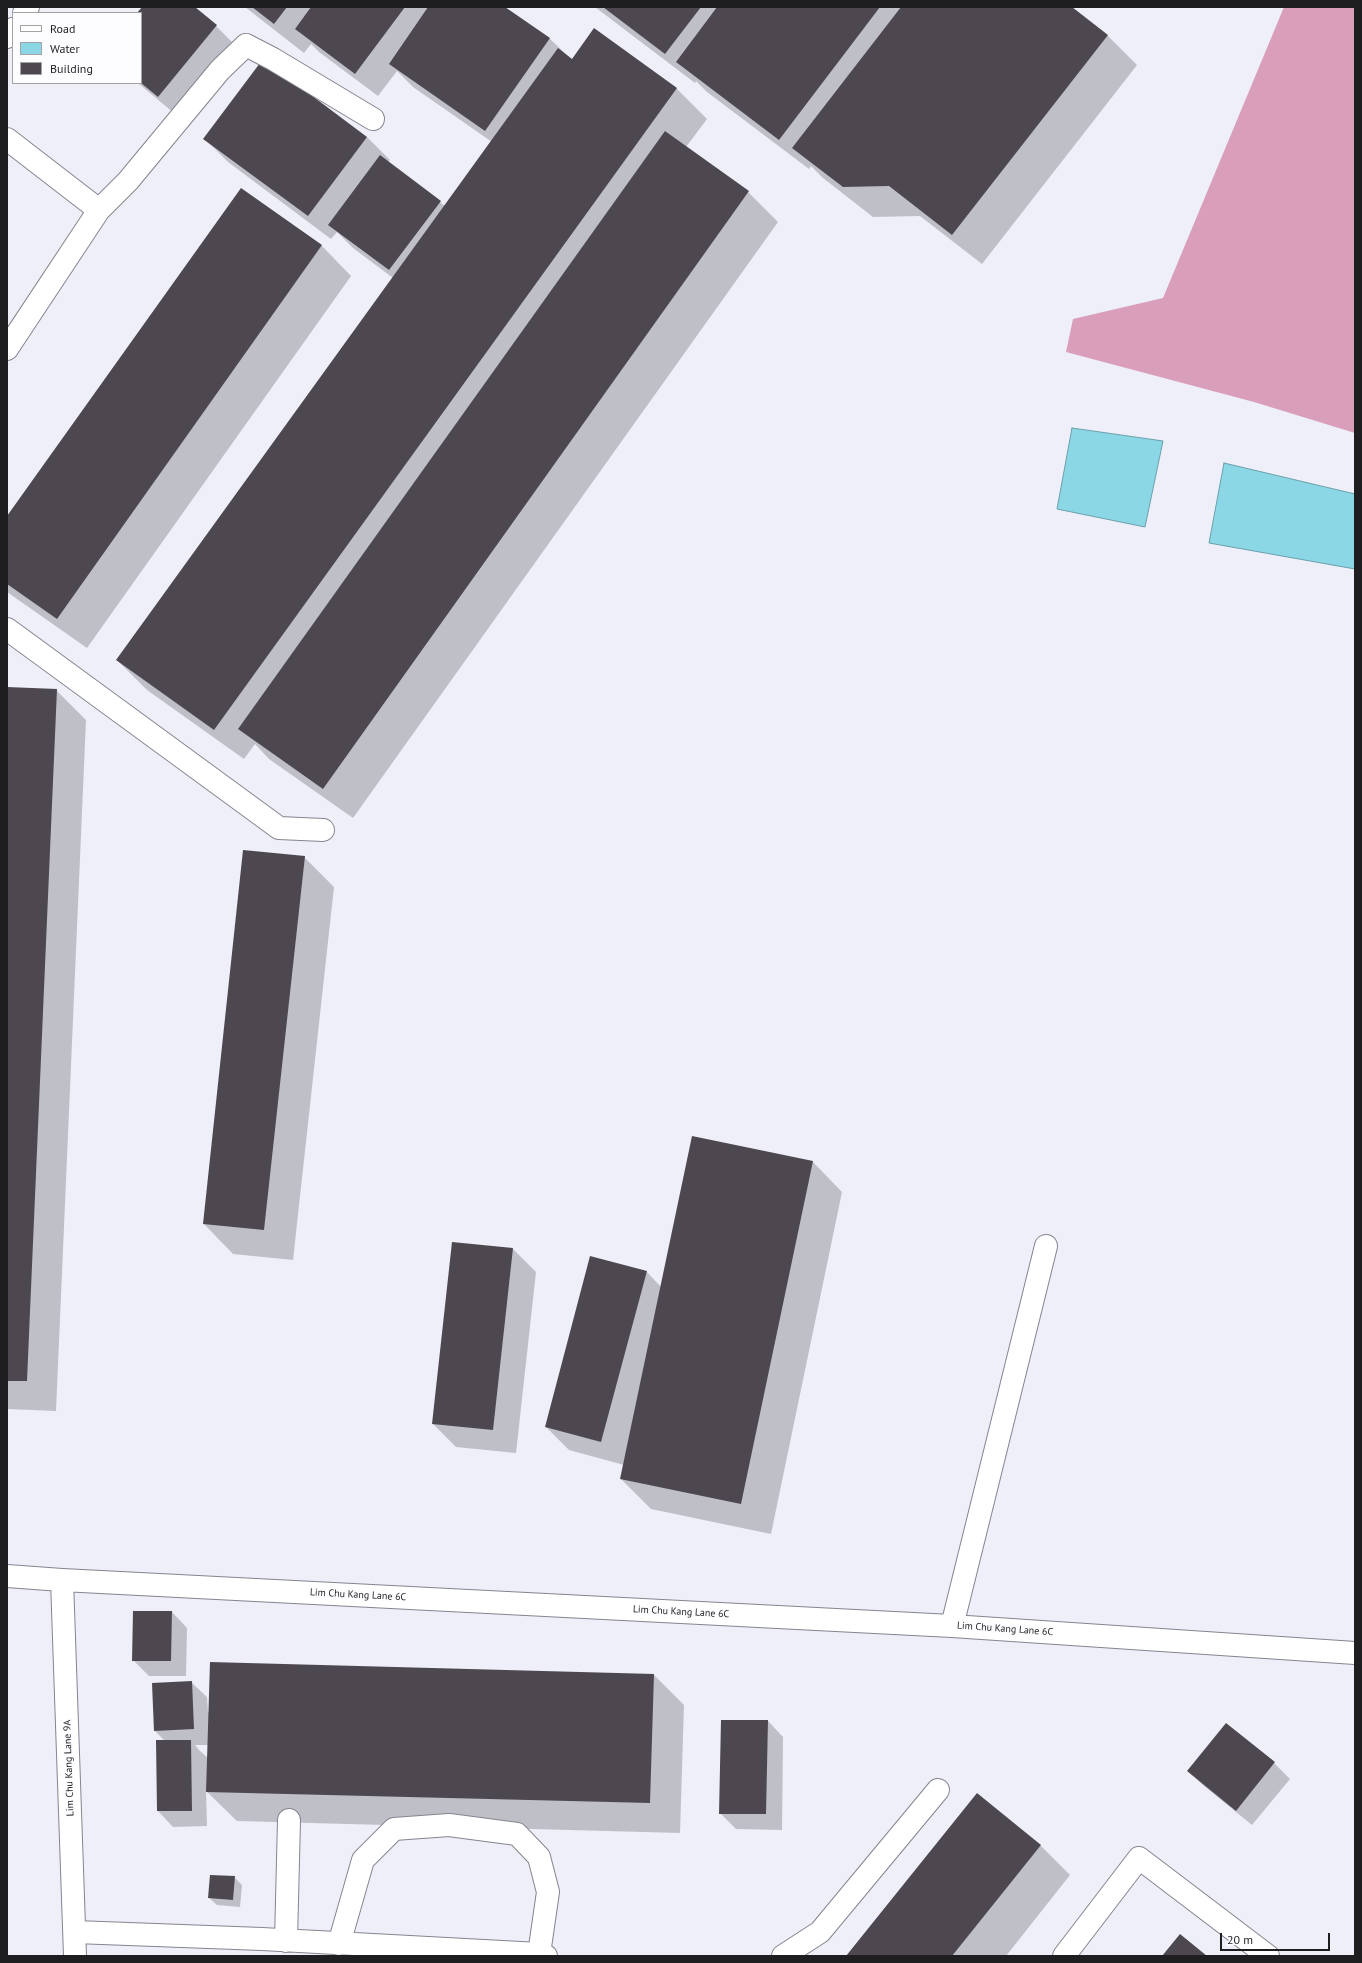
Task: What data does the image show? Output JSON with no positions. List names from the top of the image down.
{
  "streets": {
    "street": ["Lim Chu Kang Lane 6C", "Lim Chu Kang Lane 9A"]
  },
  "crossings": [
    ["Lim Chu Kang Lane 6C", "Lim Chu Kang Lane 9A"]
  ],
  "legend": ["Road", "Water", "Building"],
  "scale_bar": "20 m"
}
